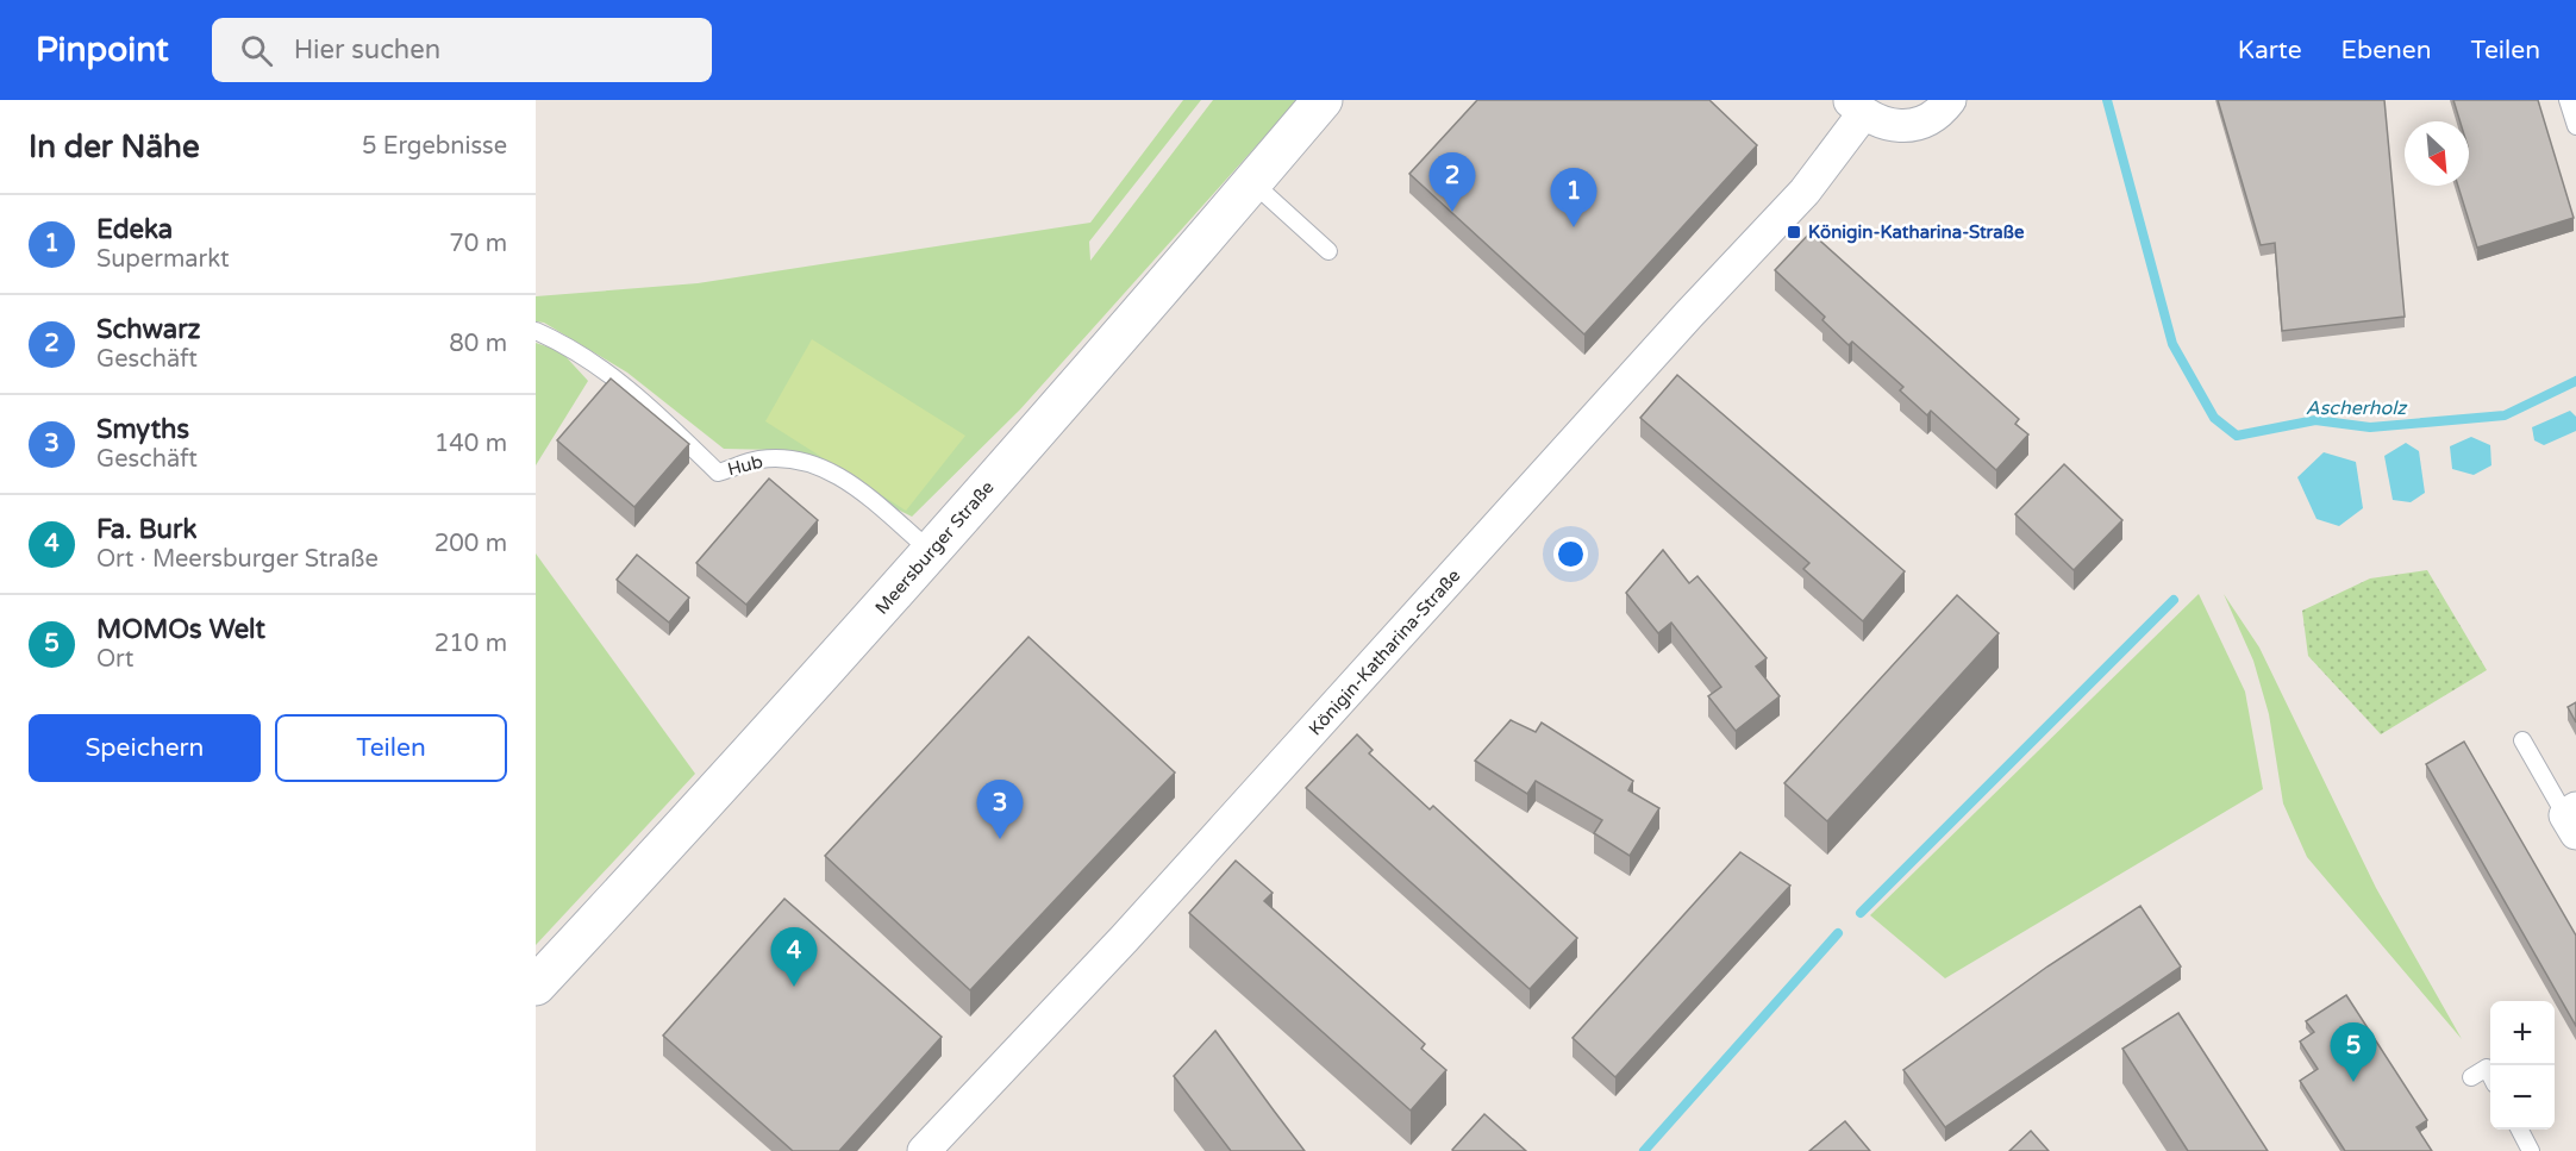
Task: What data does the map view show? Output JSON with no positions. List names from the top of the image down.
{
  "streets": {
    "street": ["Meersburger Straße", "Königin-Katharina-Straße"],
    "lane": ["Hub"]
  },
  "crossings": [
    ["Hub", "Meersburger Straße"]
  ],
  "water": ["Ascherholz"],
  "places": {
    "transit": ["Königin-Katharina-Straße"]
  },
  "north": "bottom right",
  "page": {
    "header": "Pinpoint",
    "search": "Hier suchen",
    "nav": ["Karte", "Ebenen", "Teilen"],
    "heading": ["In der Nähe", "5 Ergebnisse"],
    "pins": [
      "2",
      "1",
      "3",
      "4",
      "5"
    ],
    "list": [
      {
        "mark": "1",
        "name": "Edeka",
        "note": "Supermarkt",
        "value": "70 m"
      },
      {
        "mark": "2",
        "name": "Schwarz",
        "note": "Geschäft",
        "value": "80 m"
      },
      {
        "mark": "3",
        "name": "Smyths",
        "note": "Geschäft",
        "value": "140 m"
      },
      {
        "mark": "4",
        "name": "Fa. Burk",
        "note": "Ort · Meersburger Straße",
        "value": "200 m"
      },
      {
        "mark": "5",
        "name": "MOMOs Welt",
        "note": "Ort",
        "value": "210 m"
      }
    ],
    "buttons": ["Speichern", "Teilen"],
    "map_buttons": ["+", "−"]
  }
}
